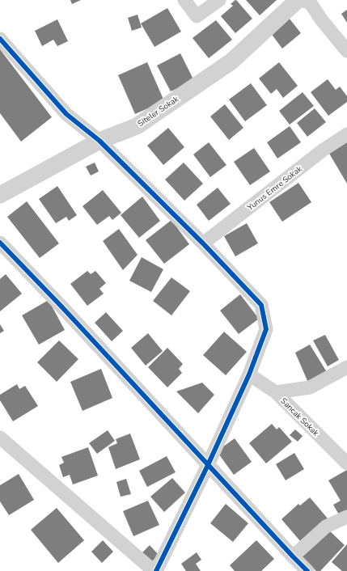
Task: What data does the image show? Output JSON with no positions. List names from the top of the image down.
{
  "streets": {
    "street": ["Siteler Sokak", "Yunus Emre Sokak", "Sancak Sokak"]
  }
}
